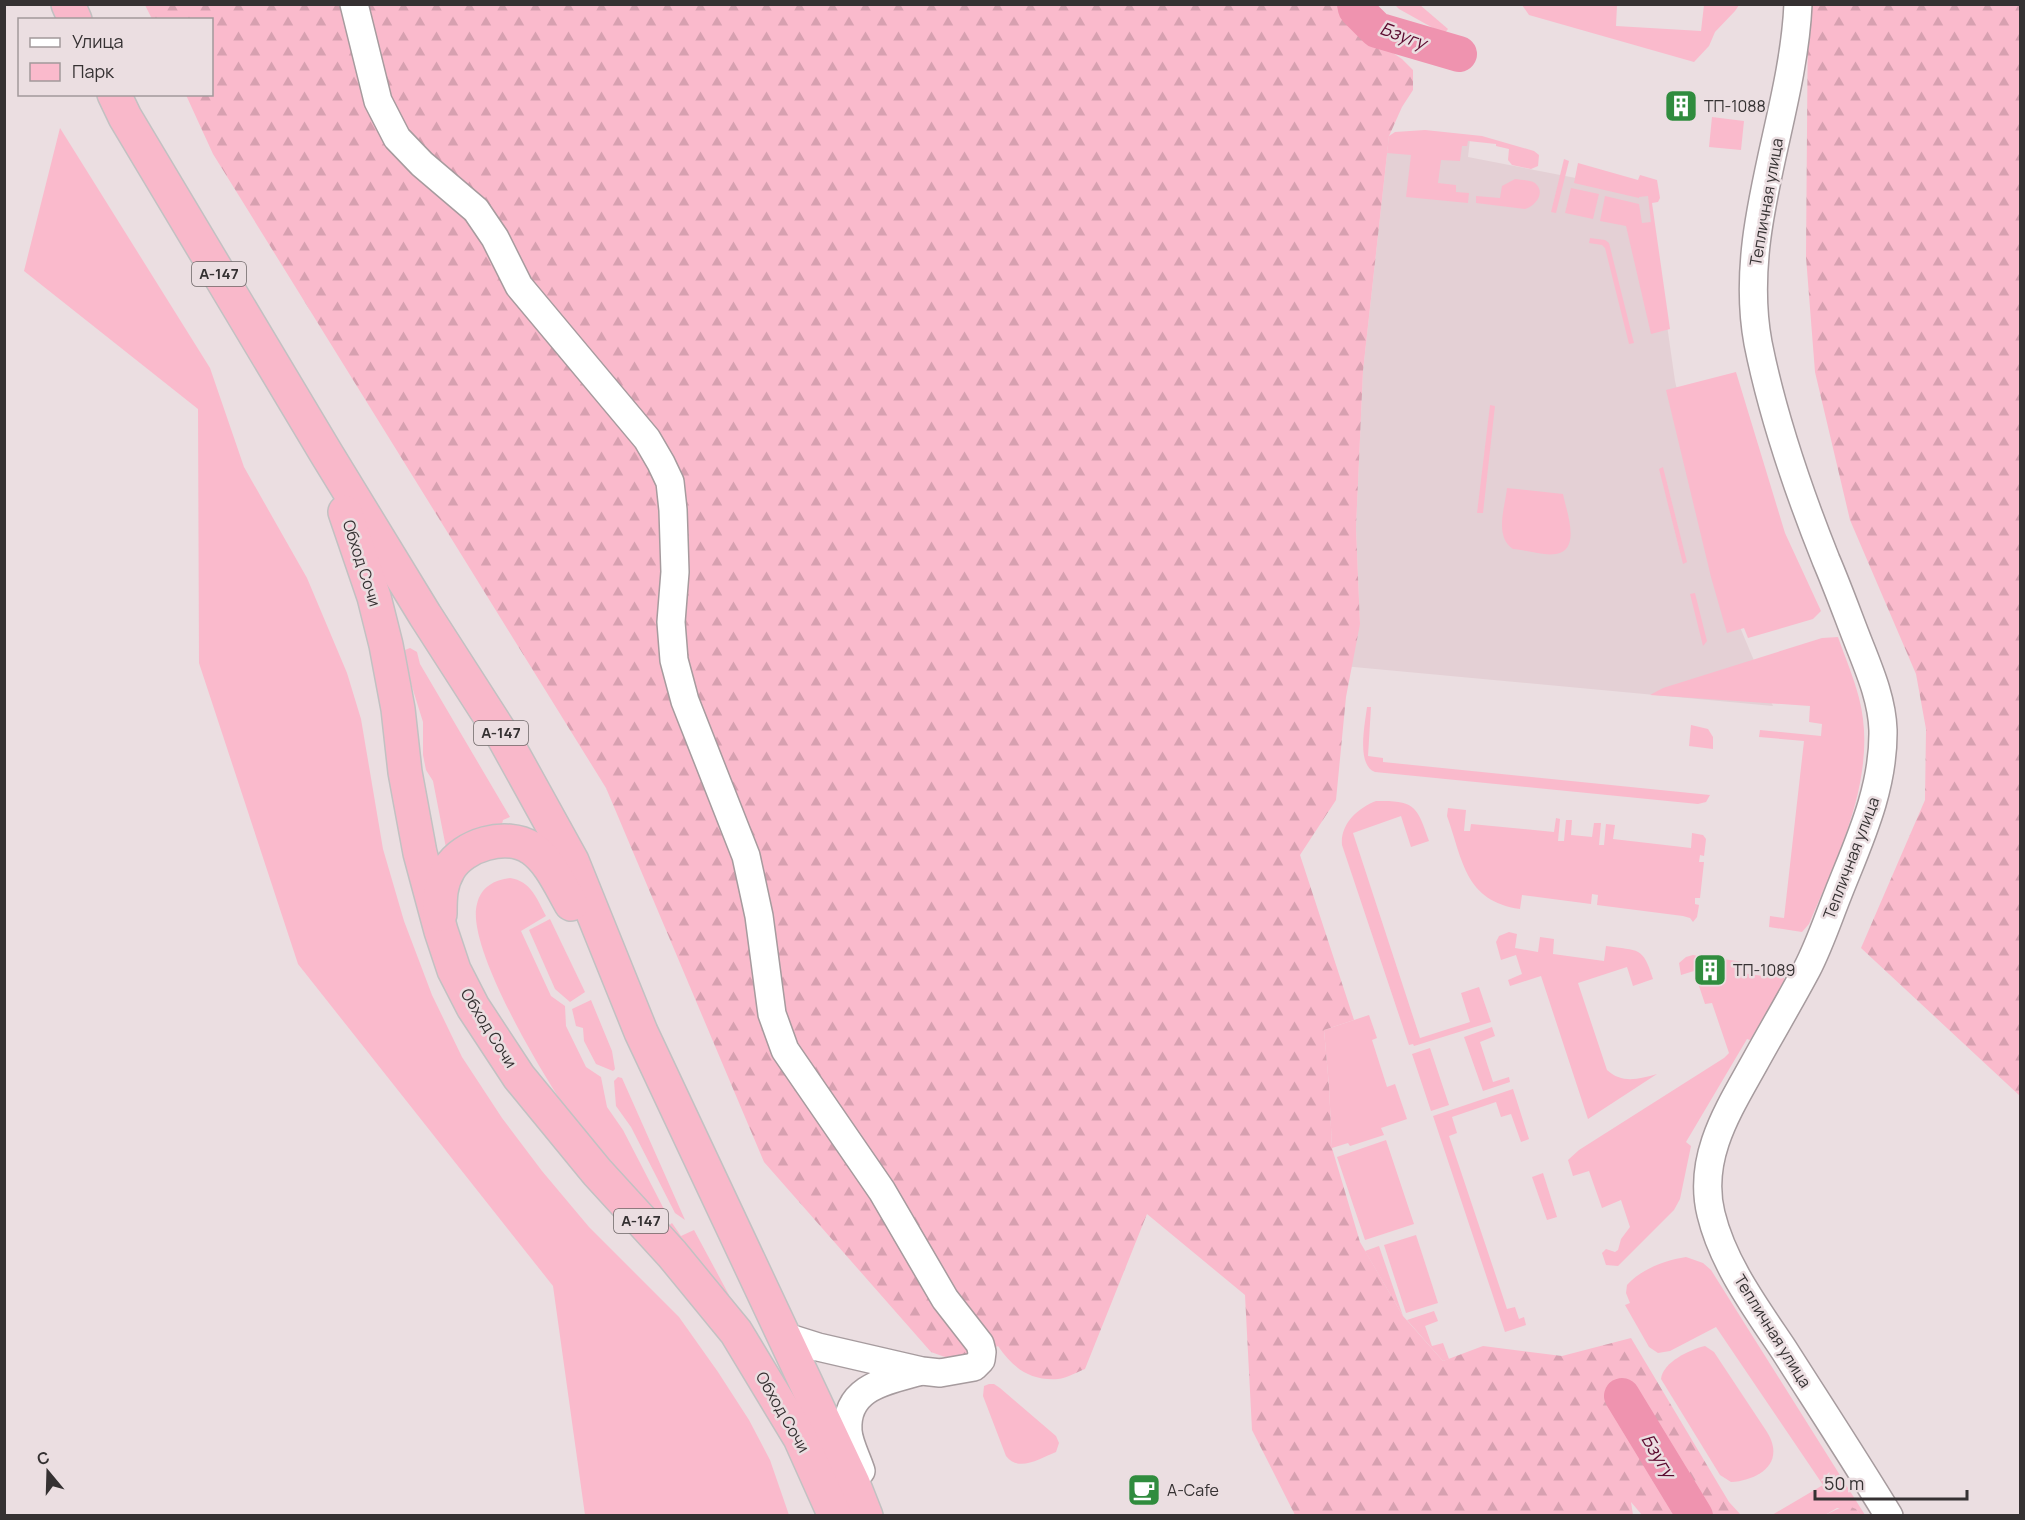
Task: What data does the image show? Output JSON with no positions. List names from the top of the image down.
{
  "streets": {
    "highway": ["А-147", "Обход Сочи"],
    "street": ["Тепличная улица"]
  },
  "crossings": [
    ["А-147", "Обход Сочи"]
  ],
  "water": ["Бзугу"],
  "places": {
    "building": ["ТП-1088", "ТП-1089"],
    "cafe": ["A-Cafe"]
  },
  "legend": ["Улица", "Парк"],
  "scale_bar": "50 m",
  "north": "top"
}
